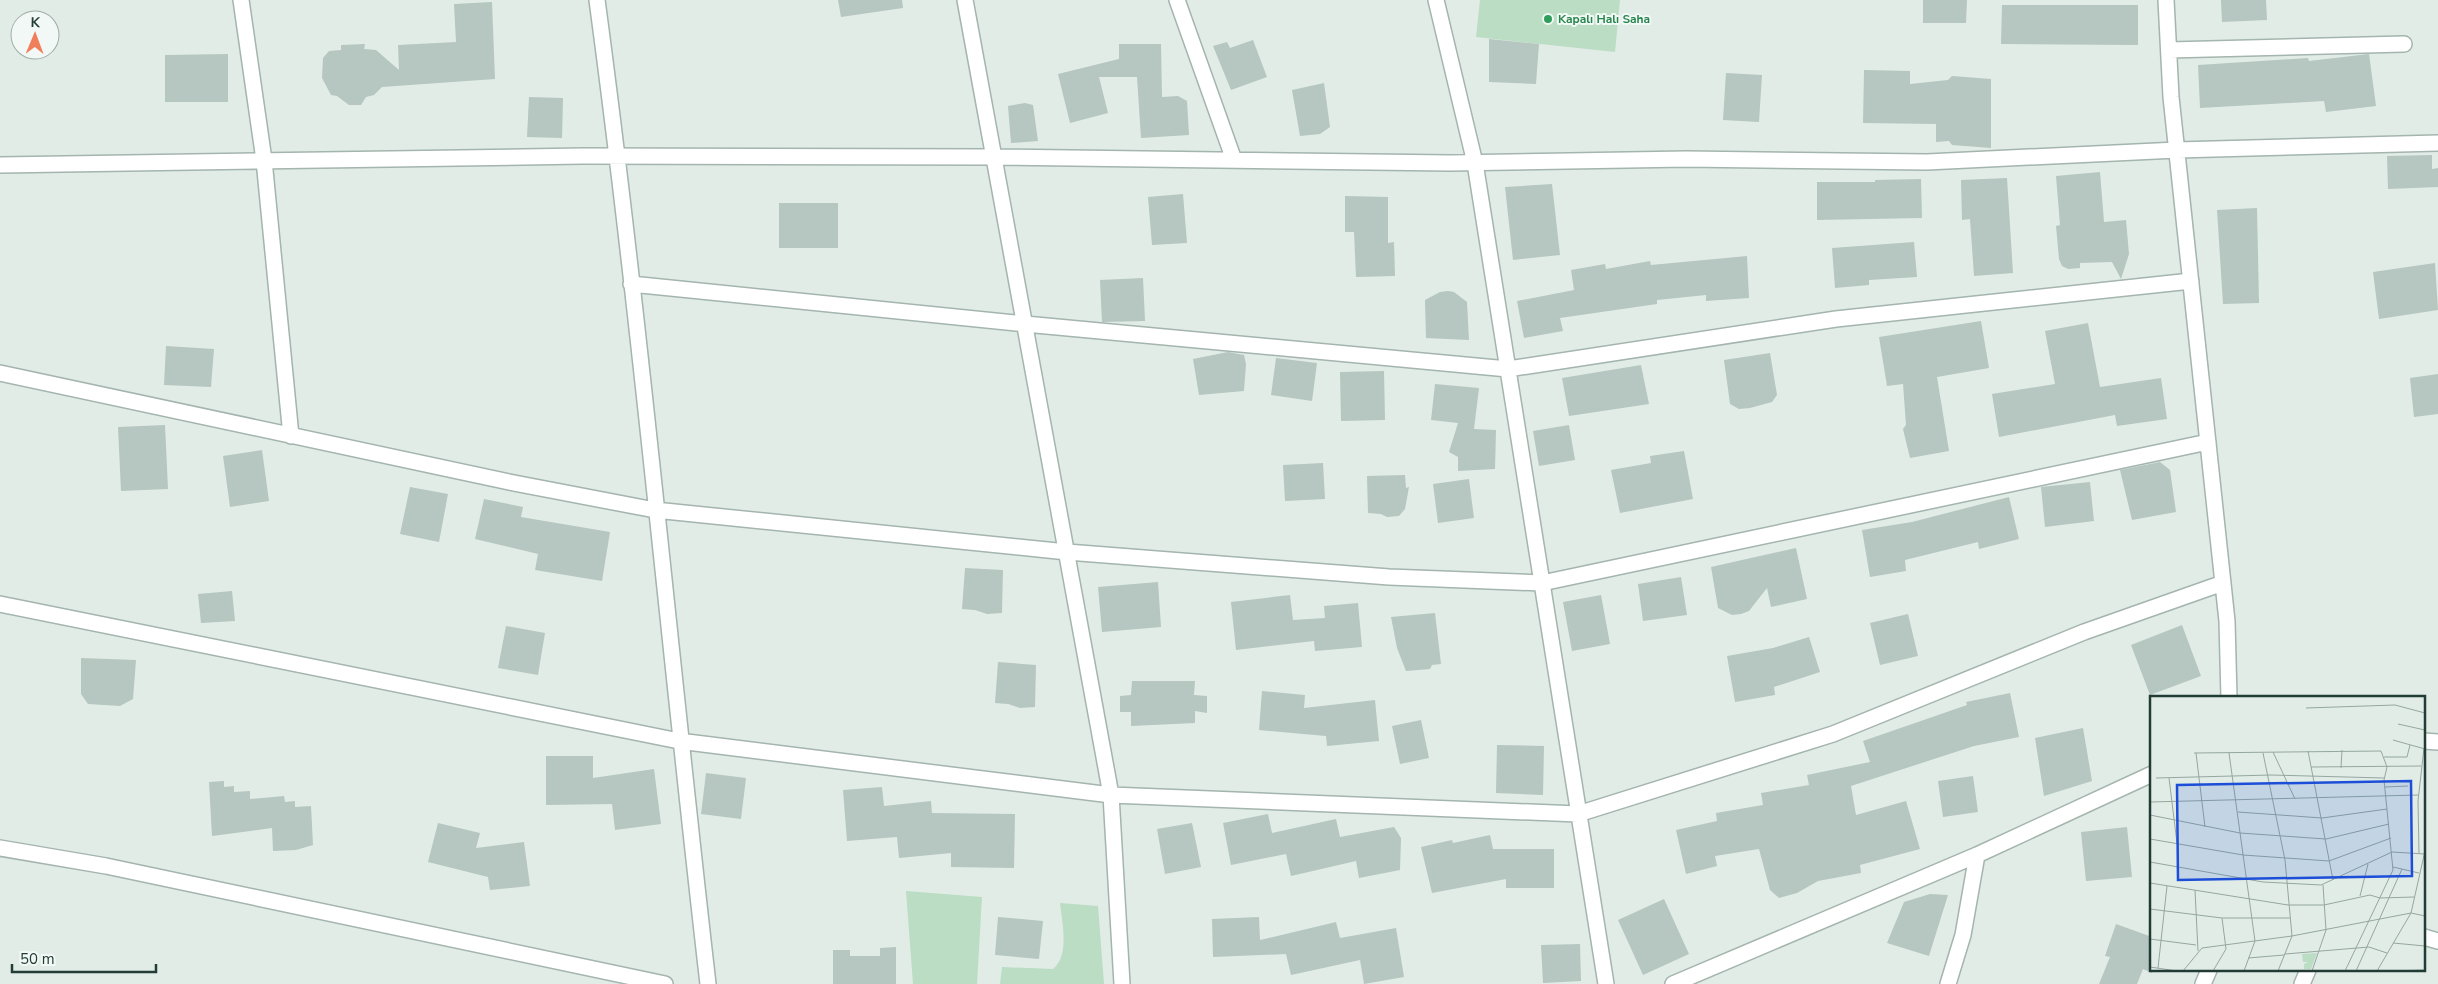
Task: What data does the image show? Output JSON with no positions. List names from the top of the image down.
{
  "places": ["Kapalı Halı Saha"],
  "scale_bar": "50 m",
  "north": "top"
}
